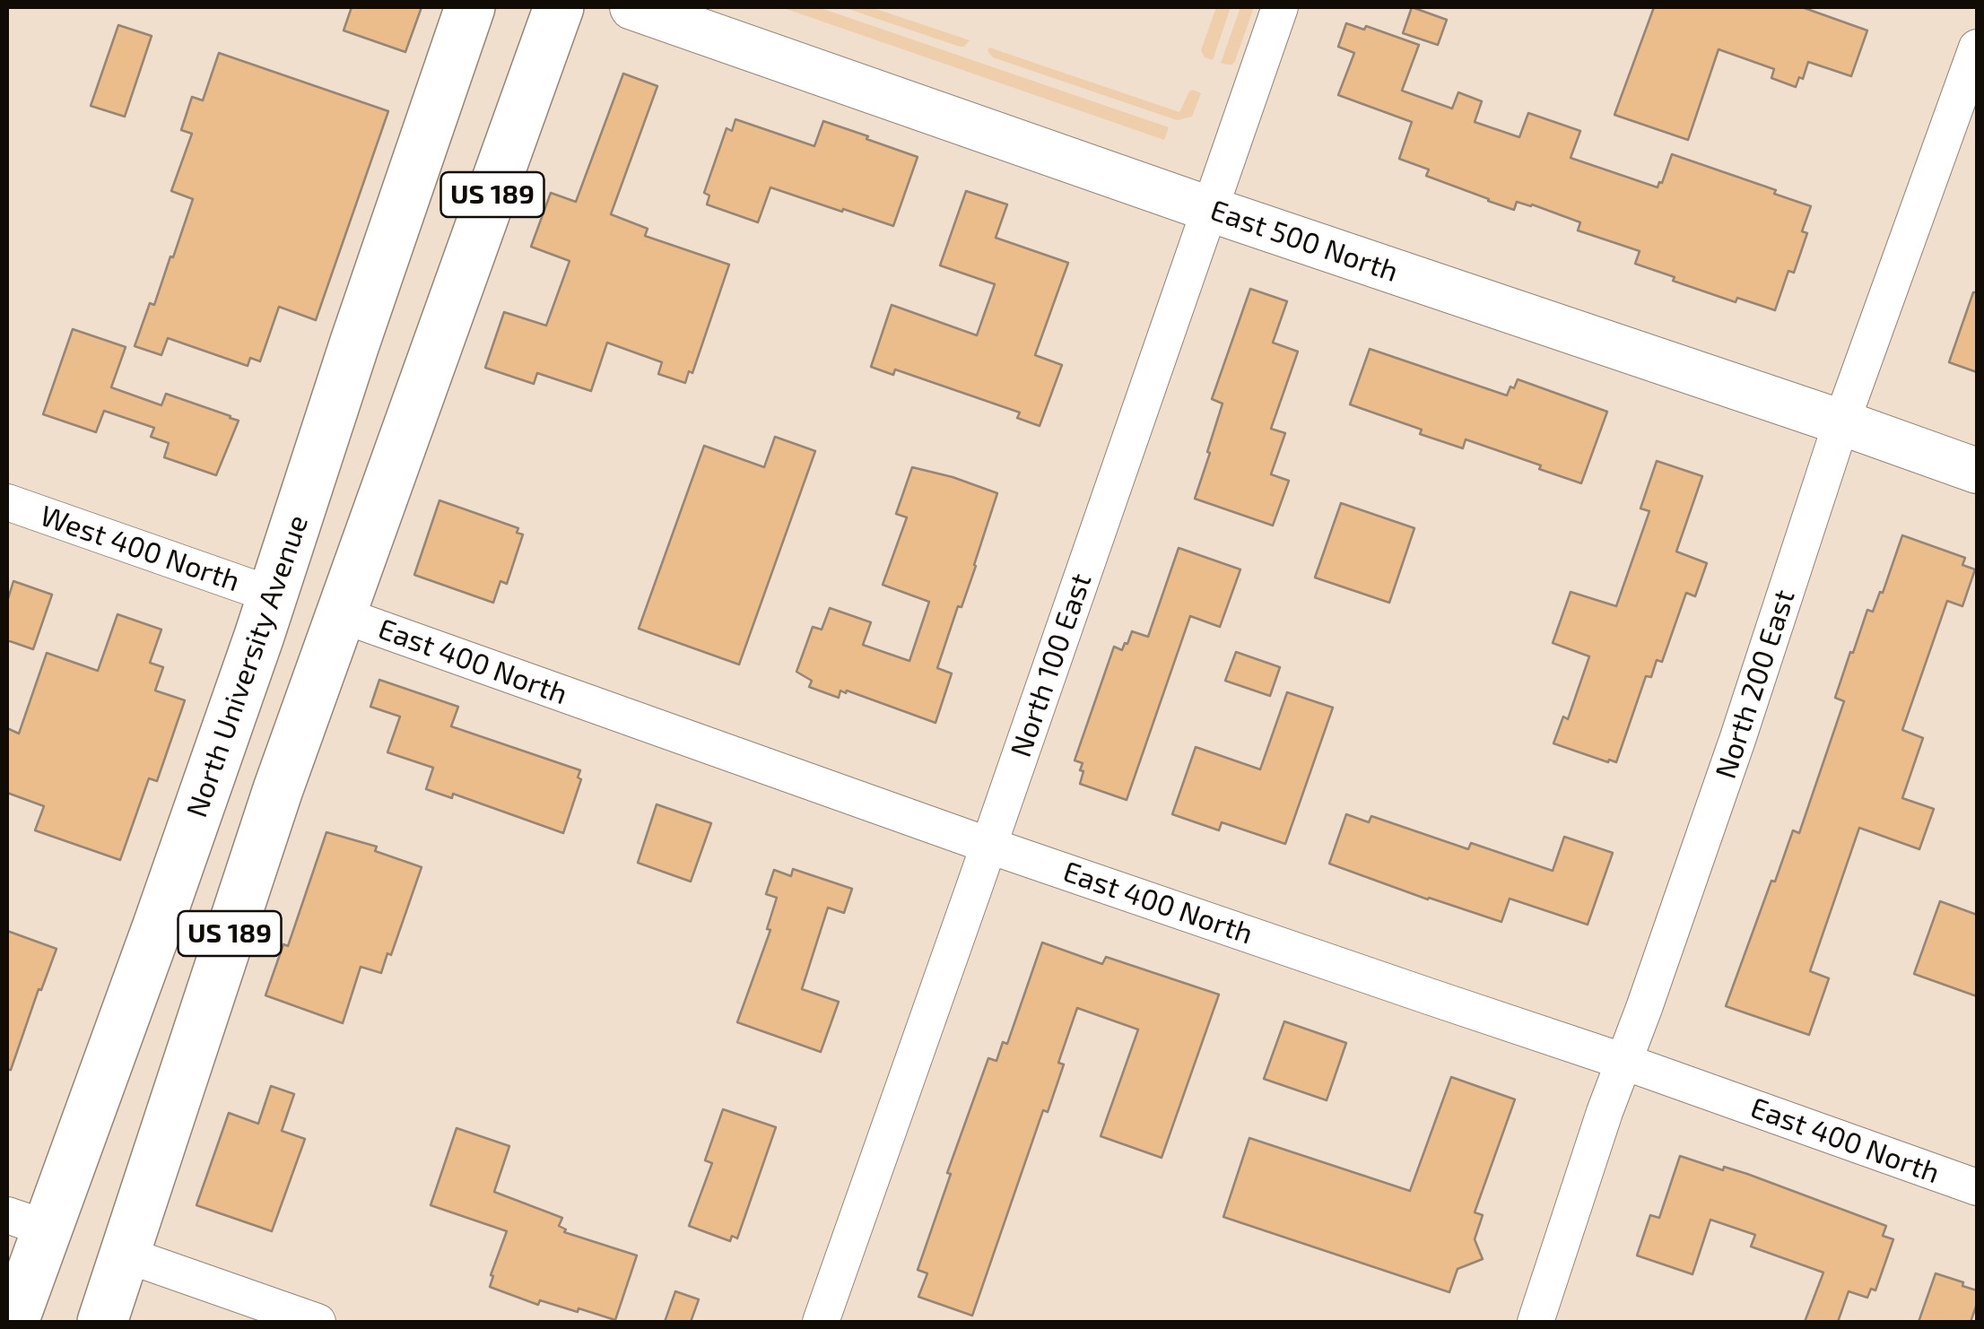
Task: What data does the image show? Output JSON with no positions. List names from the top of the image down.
{
  "streets": {
    "highway": ["US 189", "North University Avenue"],
    "street": [
      "East 500 North",
      "West 400 North",
      "East 400 North",
      "North 100 East",
      "North 200 East"
    ]
  },
  "crossings": [
    ["US 189", "East 400 North"],
    ["East 500 North", "North 100 East"],
    ["East 500 North", "North 200 East"],
    ["West 400 North", "North University Avenue"],
    ["East 400 North", "North 100 East"],
    ["East 400 North", "North 200 East"]
  ]
}
